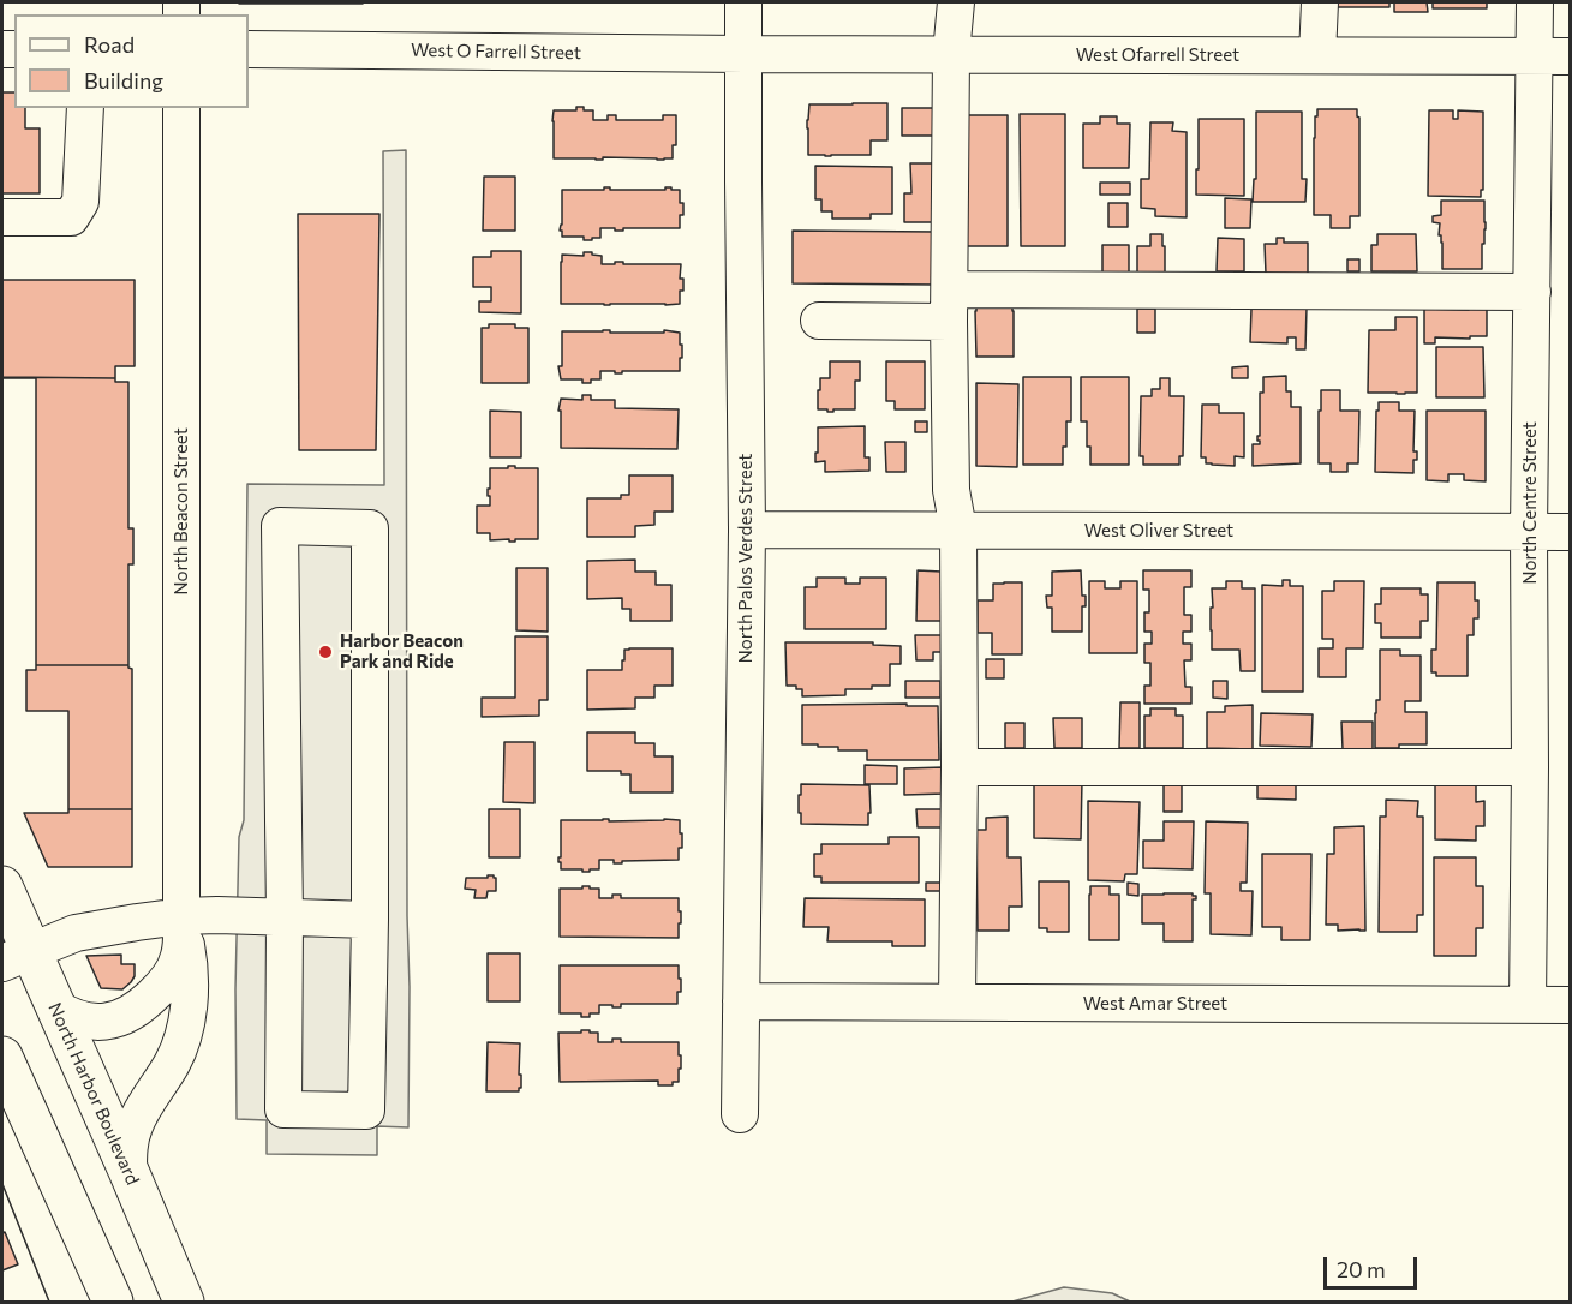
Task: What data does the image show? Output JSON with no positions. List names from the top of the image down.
{
  "streets": {
    "main road": ["North Harbor Boulevard"],
    "street": [
      "West O Farrell Street",
      "West Ofarrell Street",
      "North Centre Street",
      "North Beacon Street",
      "West Oliver Street",
      "North Palos Verdes Street",
      "West Amar Street"
    ]
  },
  "crossings": [
    ["West O Farrell Street", "West Ofarrell Street"],
    ["West O Farrell Street", "North Palos Verdes Street"],
    ["West Ofarrell Street", "North Centre Street"],
    ["West Ofarrell Street", "North Palos Verdes Street"],
    ["North Centre Street", "West Oliver Street"],
    ["North Centre Street", "West Amar Street"],
    ["North Beacon Street", "North Harbor Boulevard"],
    ["West Oliver Street", "North Palos Verdes Street"],
    ["North Palos Verdes Street", "West Amar Street"]
  ],
  "places": ["Harbor Beacon Park and Ride"],
  "legend": ["Road", "Building"],
  "scale_bar": "20 m"
}
